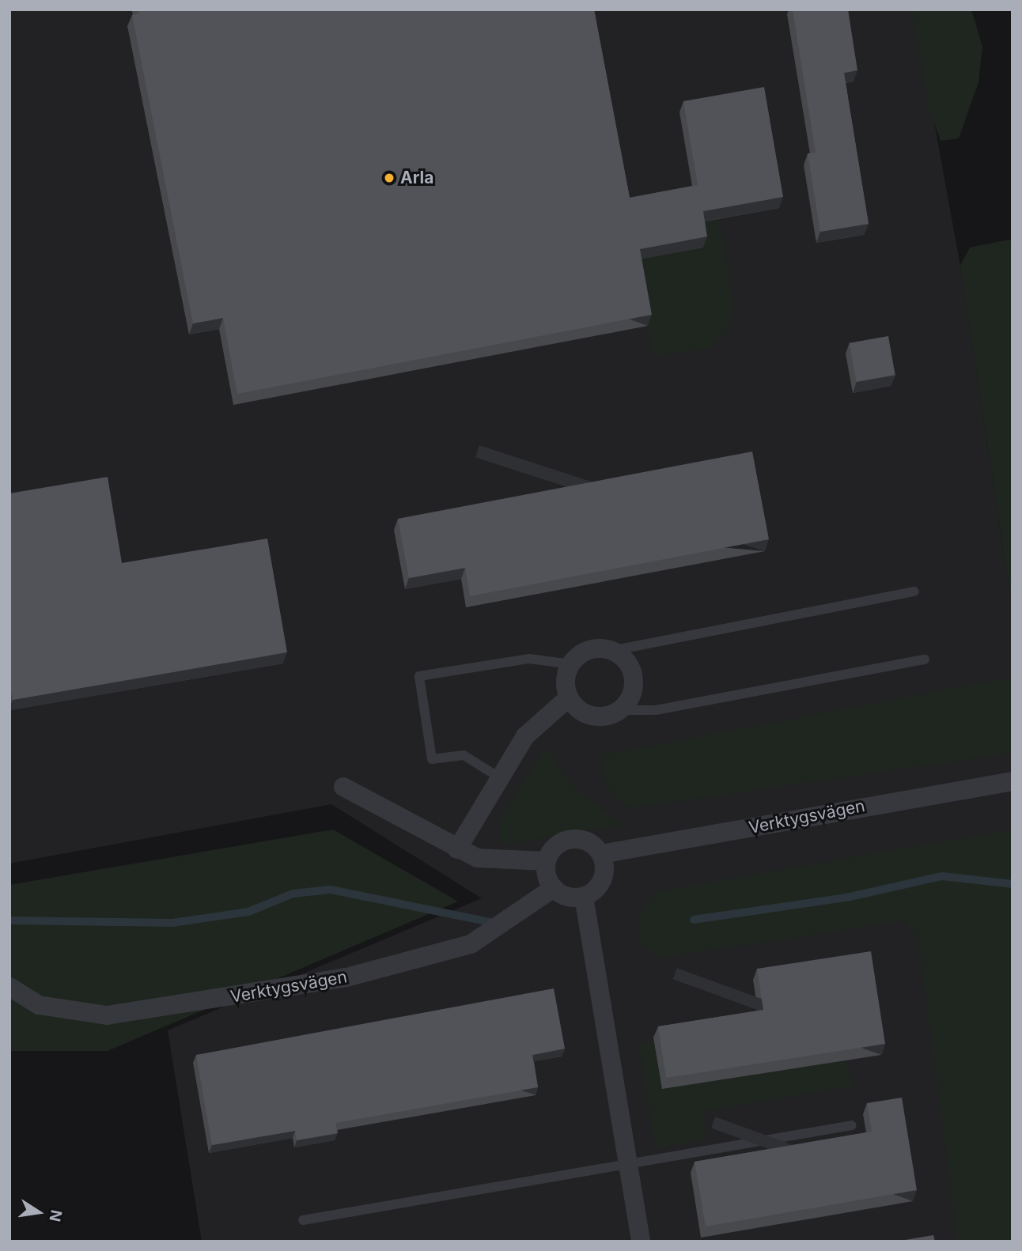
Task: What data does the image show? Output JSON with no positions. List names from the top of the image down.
{
  "streets": {
    "street": ["Verktygsvägen"]
  },
  "places": ["Arla"],
  "north": "right"
}
